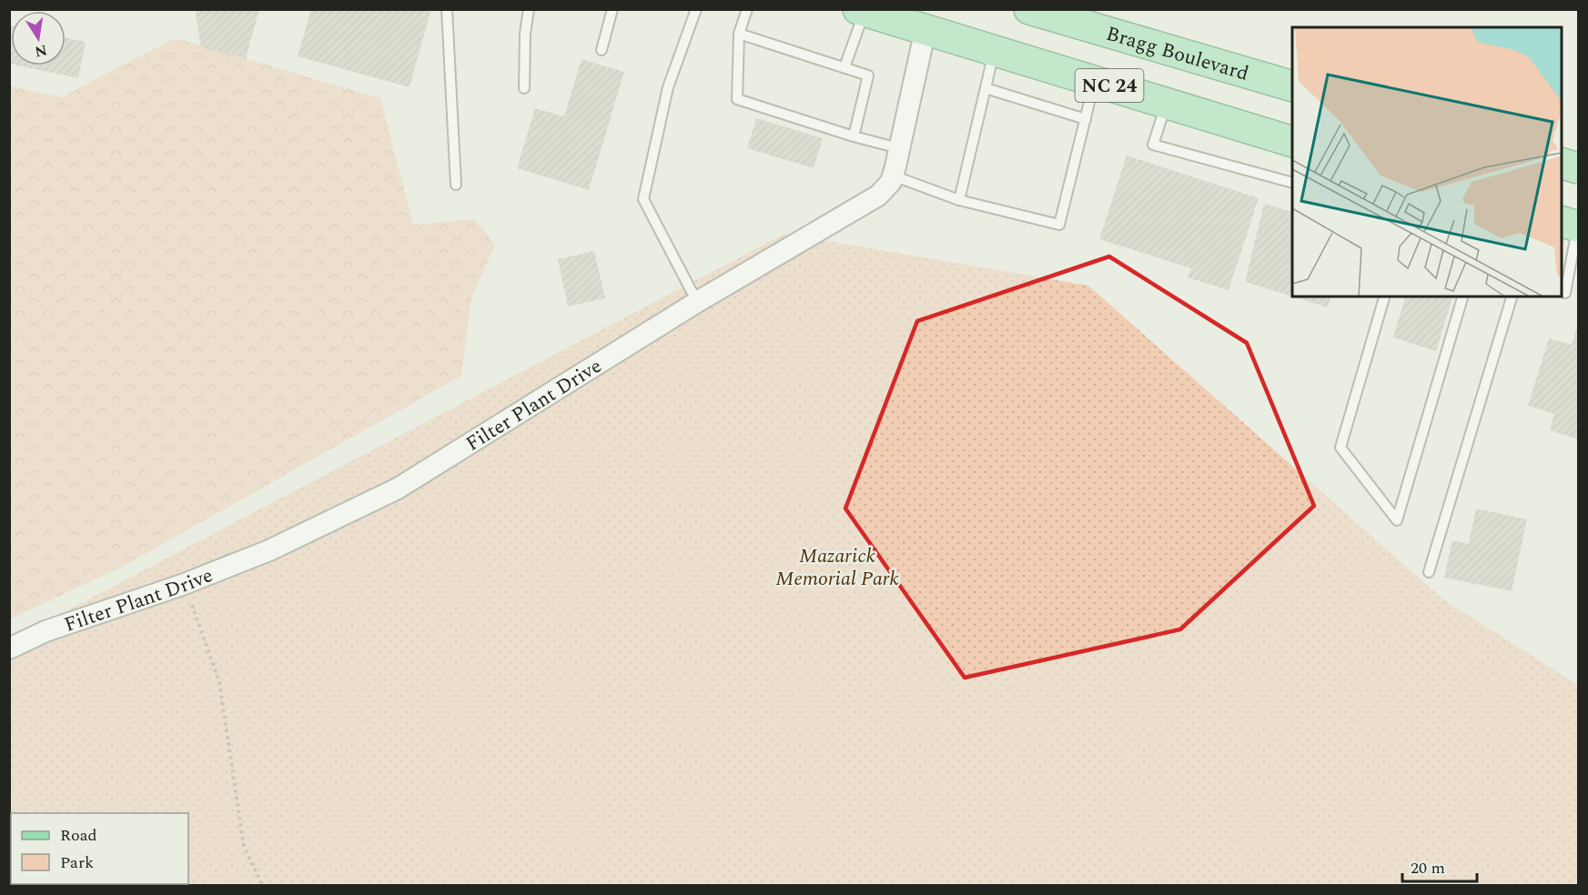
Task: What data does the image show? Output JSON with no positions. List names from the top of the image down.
{
  "streets": {
    "main road": ["Bragg Boulevard", "NC 24"],
    "street": ["Filter Plant Drive"]
  },
  "crossings": [
    ["NC 24", "Filter Plant Drive"]
  ],
  "parks": ["Mazarick Memorial Park"],
  "legend": ["Road", "Park"],
  "scale_bar": "20 m",
  "north": "bottom"
}
